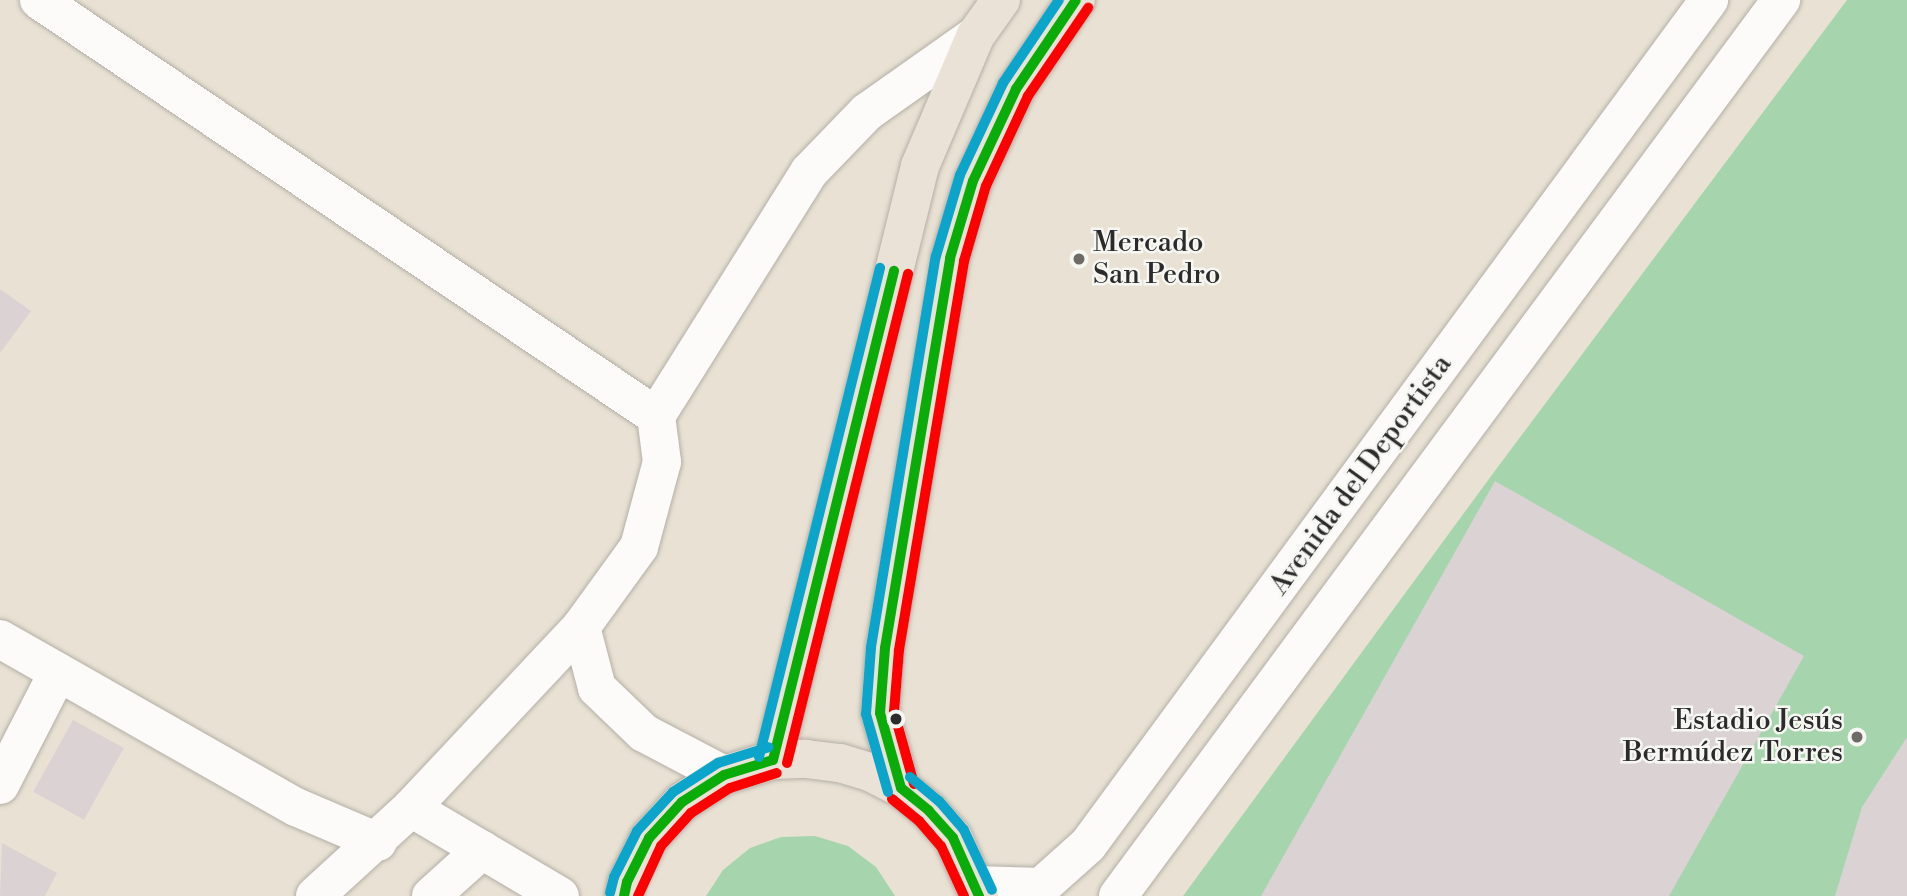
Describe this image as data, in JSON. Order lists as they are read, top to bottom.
{
  "streets": {
    "street": ["Avenida del Deportista"]
  },
  "places": ["Mercado San Pedro", "Estadio Jesús Bermúdez Torres"]
}
